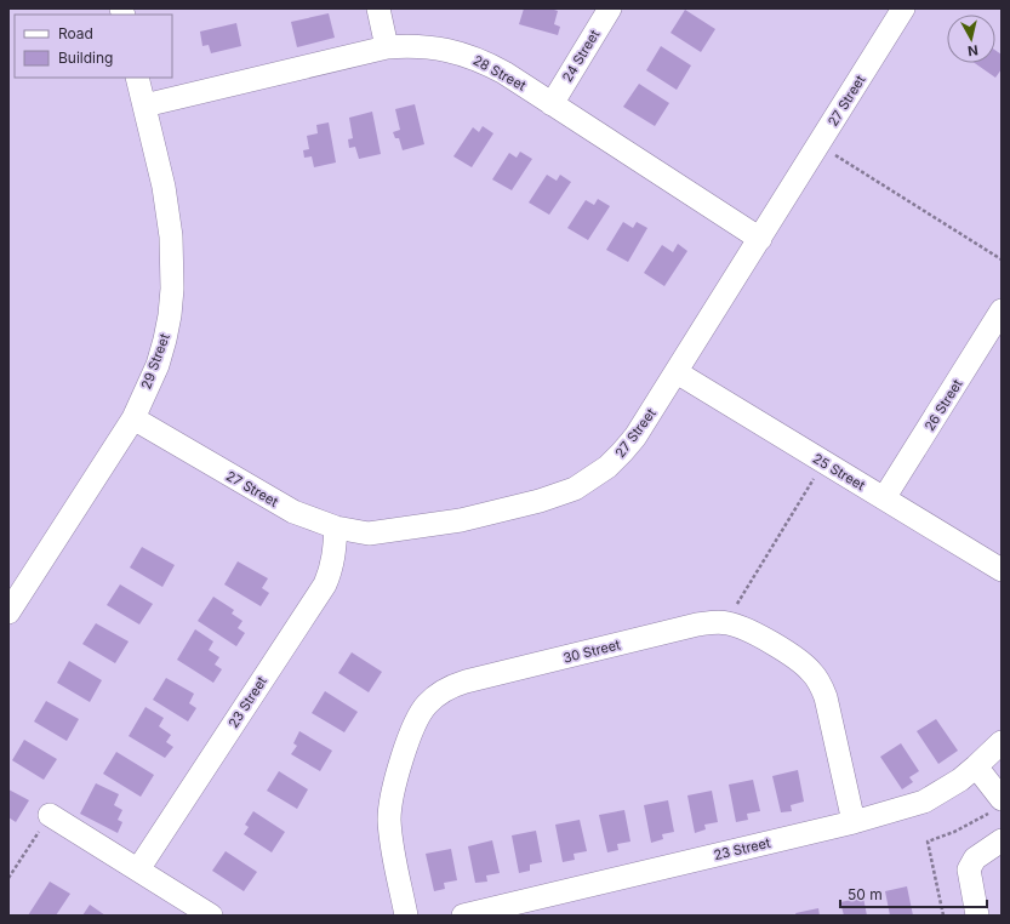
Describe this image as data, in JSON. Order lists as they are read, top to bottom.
{
  "streets": {
    "street": [
      "24 Street",
      "28 Street",
      "27 Street",
      "29 Street",
      "26 Street",
      "25 Street",
      "30 Street",
      "23 Street"
    ]
  },
  "crossings": [
    ["24 Street", "28 Street"],
    ["28 Street", "27 Street"],
    ["28 Street", "29 Street"],
    ["27 Street", "29 Street"],
    ["27 Street", "25 Street"],
    ["27 Street", "23 Street"],
    ["26 Street", "25 Street"],
    ["30 Street", "23 Street"]
  ],
  "legend": ["Road", "Building"],
  "scale_bar": "50 m",
  "north": "bottom"
}
